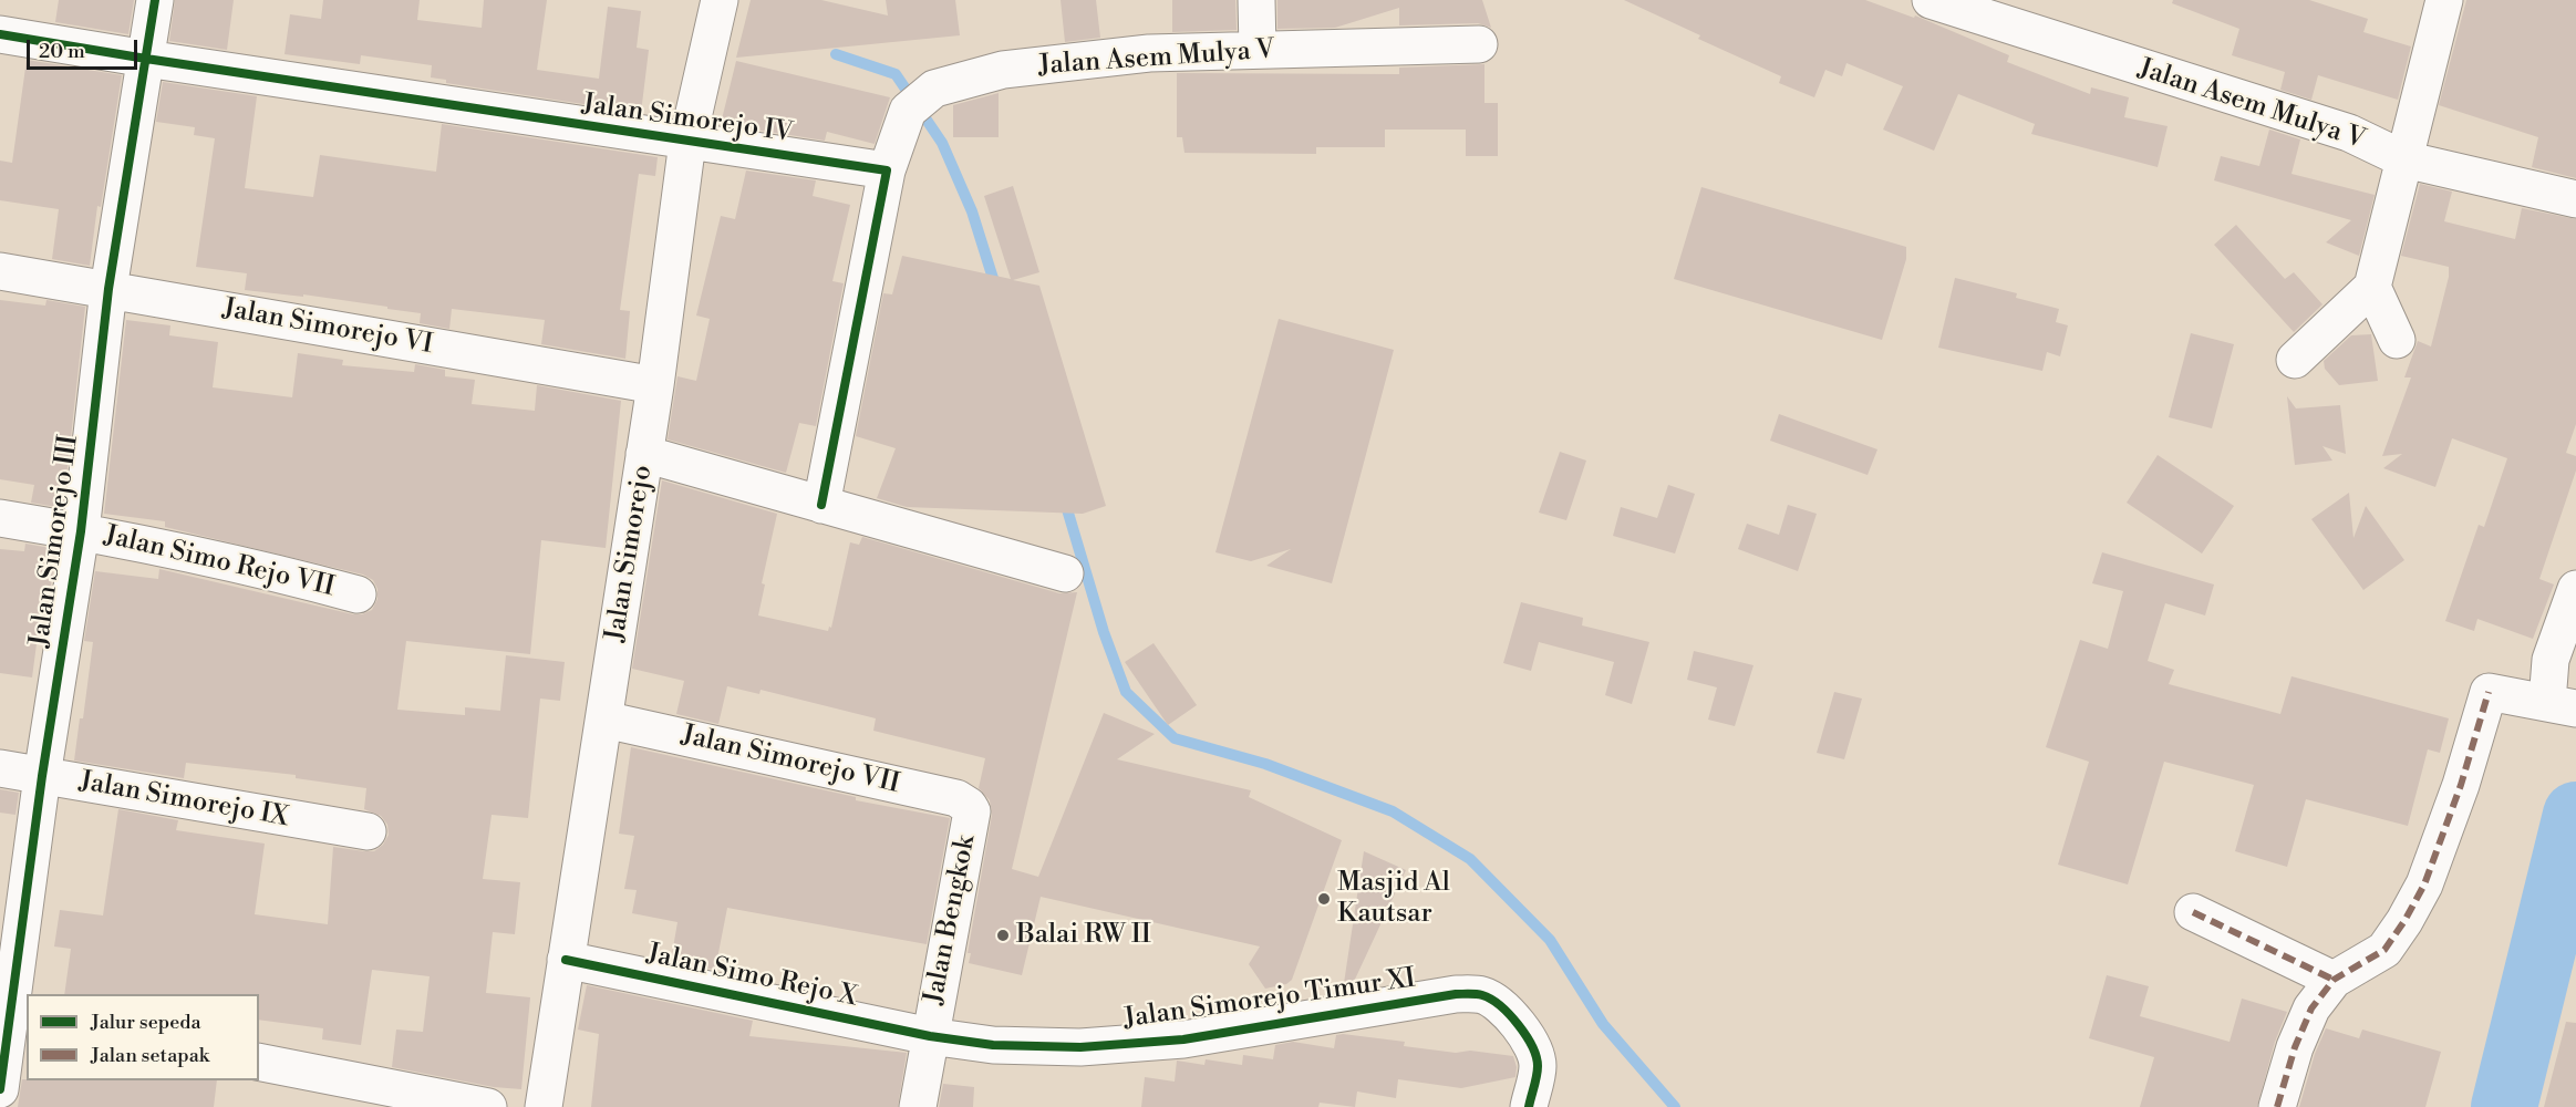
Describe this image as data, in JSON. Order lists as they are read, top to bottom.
{
  "streets": {
    "street": [
      "Jalan Asem Mulya V",
      "Jalan Simorejo IV",
      "Jalan Simorejo VI",
      "Jalan Simorejo III",
      "Jalan Simorejo",
      "Jalan Simo Rejo VII",
      "Jalan Simorejo VII",
      "Jalan Simorejo IX",
      "Jalan Bengkok",
      "Jalan Simo Rejo X",
      "Jalan Simorejo Timur XI"
    ]
  },
  "crossings": [
    ["Jalan Asem Mulya V", "Jalan Simorejo IV"],
    ["Jalan Simorejo IV", "Jalan Simorejo III"],
    ["Jalan Simorejo IV", "Jalan Simorejo"],
    ["Jalan Simorejo VI", "Jalan Simorejo III"],
    ["Jalan Simorejo VI", "Jalan Simorejo"],
    ["Jalan Simorejo III", "Jalan Simo Rejo VII"],
    ["Jalan Simorejo III", "Jalan Simorejo IX"],
    ["Jalan Simorejo", "Jalan Simorejo VII"],
    ["Jalan Simorejo", "Jalan Simo Rejo X"],
    ["Jalan Simorejo VII", "Jalan Bengkok"],
    ["Jalan Bengkok", "Jalan Simo Rejo X"],
    ["Jalan Bengkok", "Jalan Simorejo Timur XI"],
    ["Jalan Simo Rejo X", "Jalan Simorejo Timur XI"]
  ],
  "places": ["Masjid Al Kautsar", "Balai RW II"],
  "legend": ["Jalur sepeda", "Jalan setapak"],
  "scale_bar": "20 m"
}
